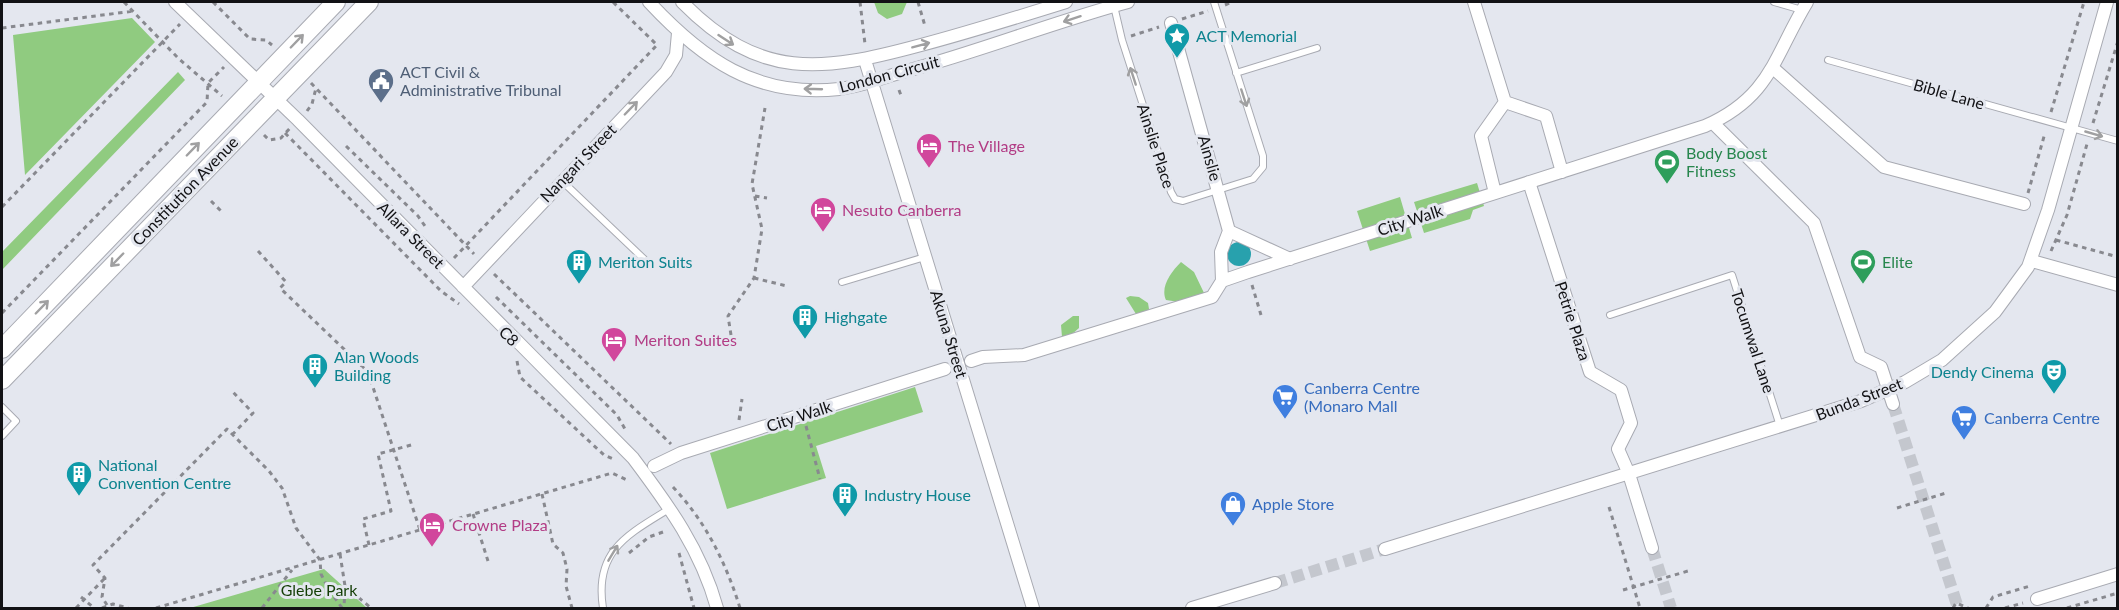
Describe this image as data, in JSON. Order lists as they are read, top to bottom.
{
  "streets": {
    "street": [
      "London Circuit",
      "Ainslie",
      "Nangari Street",
      "Constitution Avenue",
      "City Walk",
      "Allara Street",
      "Petrie Plaza",
      "Akuna Street",
      "Bunda Street"
    ],
    "lane": ["Bible Lane", "Ainslie Place", "Tocumwal Lane"],
    "path": ["C8"]
  },
  "crossings": [
    ["London Circuit", "Ainslie Place"],
    ["London Circuit", "Nangari Street"],
    ["London Circuit", "Akuna Street"],
    ["Bible Lane", "Bunda Street"],
    ["Ainslie Place", "Ainslie"],
    ["Nangari Street", "Allara Street"],
    ["Constitution Avenue", "Allara Street"],
    ["City Walk", "Allara Street"],
    ["City Walk", "Petrie Plaza"],
    ["Petrie Plaza", "Bunda Street"],
    ["Tocumwal Lane", "Bunda Street"]
  ],
  "one_way": ["Nangari Street"],
  "parks": ["Glebe Park"],
  "places": {
    "place": ["ACT Memorial"],
    "public building": ["ACT Civil & Administrative Tribunal"],
    "hotel": [
      "The Village",
      "Nesuto Canberra",
      "Meriton Suites",
      "Crowne Plaza"
    ],
    "sports": ["Body Boost Fitness", "Elite"],
    "building": [
      "Meriton Suits",
      "Highgate",
      "Alan Woods Building",
      "National Convention Centre",
      "Industry House"
    ],
    "theatre": ["Dendy Cinema"],
    "supermarket": ["Canberra Centre (Monaro Mall", "Canberra Centre"],
    "shop": ["Apple Store"]
  }
}
